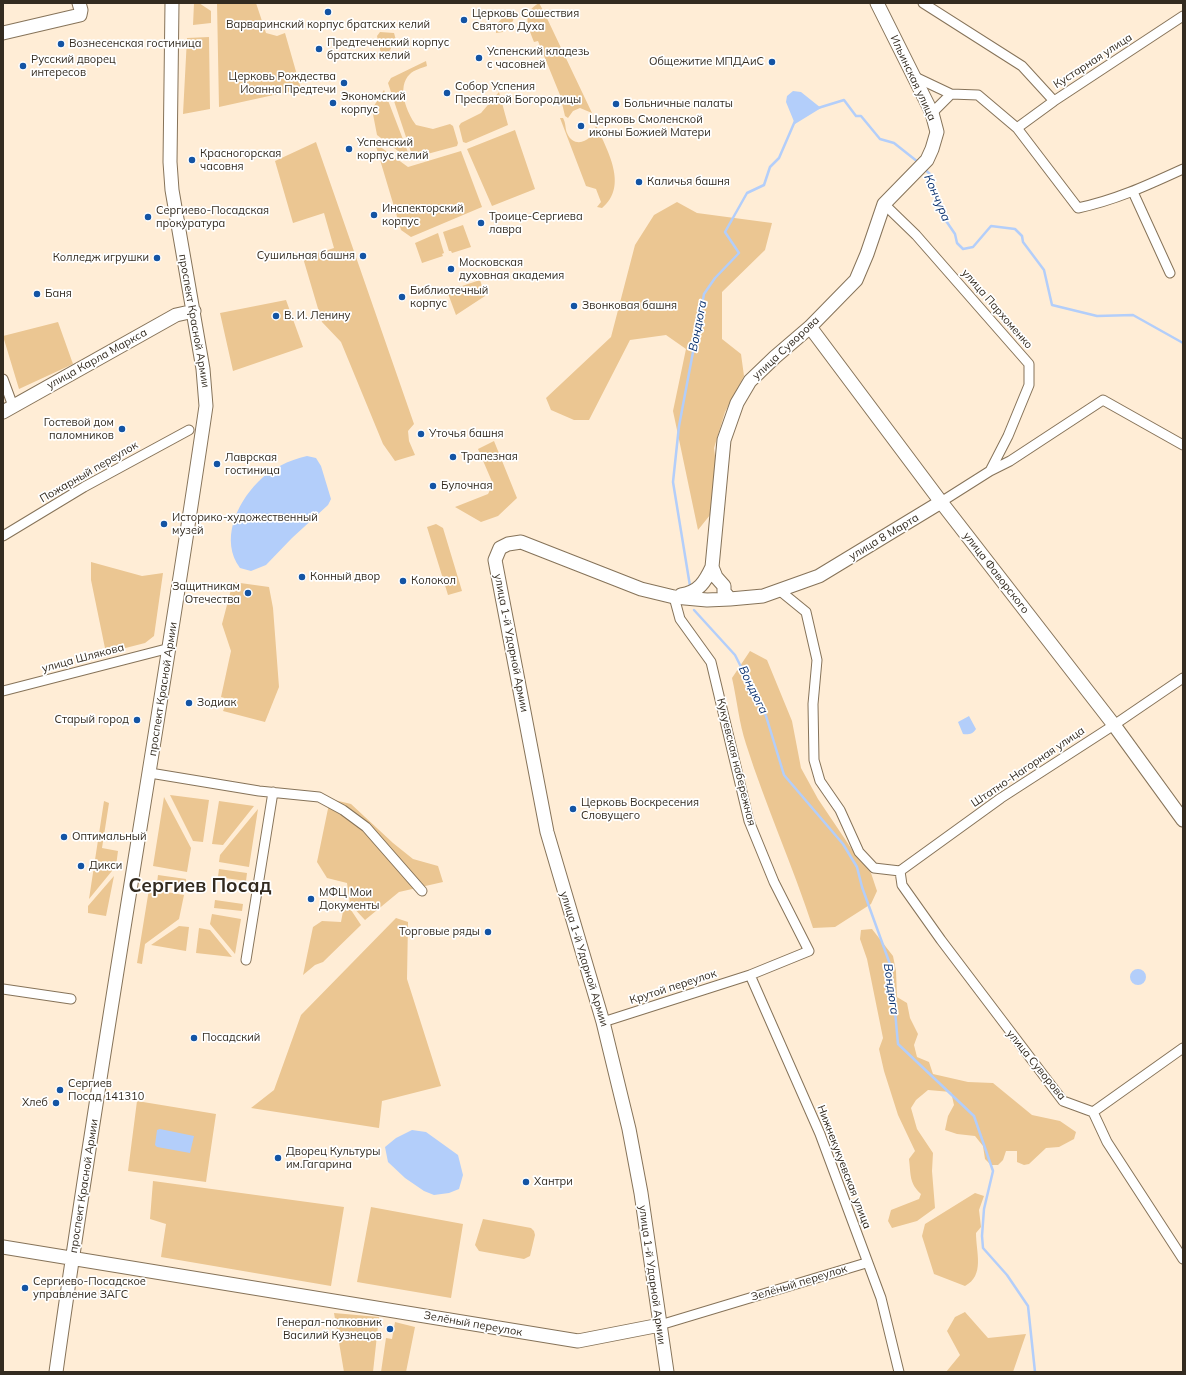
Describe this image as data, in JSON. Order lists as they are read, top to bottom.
{
  "streets": {
    "main road": [
      "Ильинская улица",
      "проспект Красной Армии",
      "улица Суворова",
      "улица Карла Маркса",
      "улица 8 Марта",
      "улица Фаворского",
      "улица 1-й Ударной Армии",
      "Зелёный переулок"
    ],
    "street": [
      "Кустарная улица",
      "улица Пархоменко",
      "Пожарный переулок",
      "улица Шлякова",
      "Кукуевская набережная",
      "Штатно-Нагорная улица",
      "Крутой переулок",
      "Нижнекукуевская улица"
    ]
  },
  "crossings": [
    ["Ильинская улица", "улица Суворова"],
    ["улица Пархоменко", "улица Суворова"],
    ["улица Пархоменко", "улица 8 Марта"],
    ["проспект Красной Армии", "улица Карла Маркса"],
    ["проспект Красной Армии", "улица Шлякова"],
    ["проспект Красной Армии", "Зелёный переулок"],
    ["улица Суворова", "улица 8 Марта"],
    ["улица Суворова", "улица Фаворского"],
    ["улица Суворова", "Кукуевская набережная"],
    ["улица Суворова", "Штатно-Нагорная улица"],
    ["улица 8 Марта", "улица Фаворского"],
    ["улица 8 Марта", "улица 1-й Ударной Армии"],
    ["улица 8 Марта", "Кукуевская набережная"],
    ["улица Фаворского", "Штатно-Нагорная улица"],
    ["улица 1-й Ударной Армии", "Крутой переулок"],
    ["улица 1-й Ударной Армии", "Зелёный переулок"],
    ["Кукуевская набережная", "Крутой переулок"],
    ["Крутой переулок", "Нижнекукуевская улица"],
    ["Нижнекукуевская улица", "Зелёный переулок"]
  ],
  "districts": ["Сергиев Посад"],
  "water": ["Кончура", "Вондюга"],
  "places": [
    "Варваринский корпус братских келий",
    "Церковь Сошествия Святого Духа",
    "Вознесенская гостиница",
    "Предтеченский корпус братских келий",
    "Успенский кладезь с часовней",
    "Общежитие МПДАиС",
    "Русский дворец интересов",
    "Церковь Рождества Иоанна Предтечи",
    "Собор Успения Пресвятой Богородицы",
    "Экономский корпус",
    "Больничные палаты",
    "Церковь Смоленской иконы Божией Матери",
    "Успенский корпус келий",
    "Красногорская часовня",
    "Каличья башня",
    "Инспекторский корпус",
    "Сергиево-Посадская прокуратура",
    "Троице-Сергиева лавра",
    "Сушильная башня",
    "Колледж игрушки",
    "Московская духовная академия",
    "Баня",
    "Библиотечный корпус",
    "Звонковая башня",
    "В. И. Ленину",
    "Гостевой дом паломников",
    "Уточья башня",
    "Трапезная",
    "Лаврская гостиница",
    "Булочная",
    "Историко-художественный музей",
    "Конный двор",
    "Колокол",
    "Защитникам Отечества",
    "Зодиак",
    "Старый город",
    "Церковь Воскресения Словущего",
    "Оптимальный",
    "Дикси",
    "МФЦ Мои Документы",
    "Торговые ряды",
    "Посадский",
    "Сергиев Посад 141310",
    "Хлеб",
    "Дворец Культуры им.Гагарина",
    "Хантри",
    "Сергиево-Посадское управление ЗАГС",
    "Генерал-полковник Василий Кузнецов"
  ]
}
